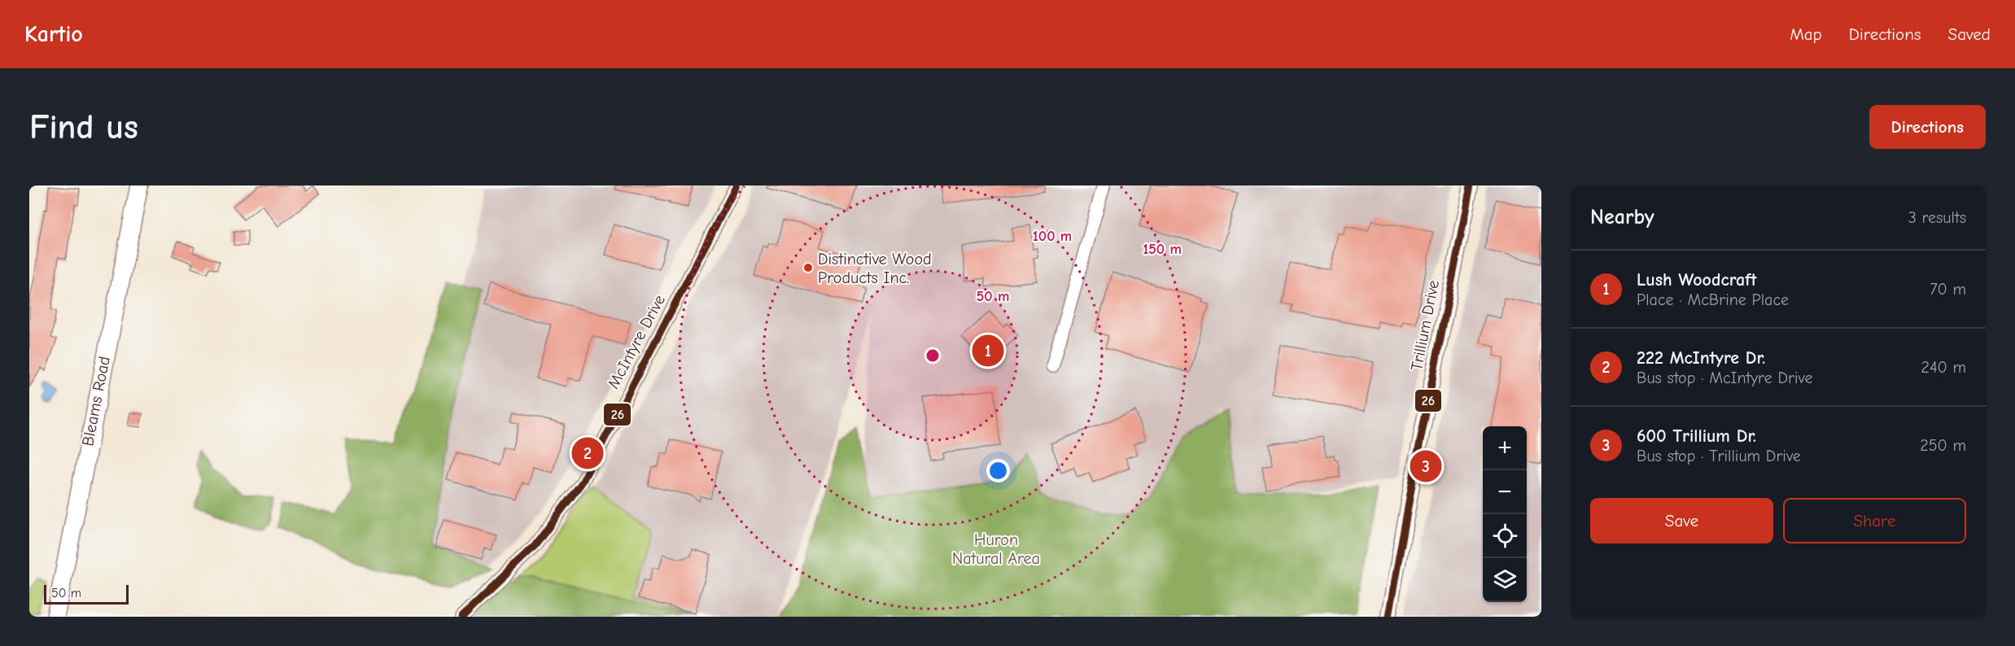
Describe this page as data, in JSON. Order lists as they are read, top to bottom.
{
  "streets": {
    "main road": ["Bleams Road"],
    "street": ["Trillium Drive", "McIntyre Drive"]
  },
  "parks": ["Huron Natural Area"],
  "places": ["Distinctive Wood Products Inc."],
  "lines": ["transit line 26"],
  "scale_bar": "50 m",
  "page": {
    "header": "Kartio",
    "nav": ["Map", "Directions", "Saved"],
    "buttons": [
      "Directions",
      ["Save", "Share"]
    ],
    "title": "Find us",
    "heading": ["Nearby", "3 results"],
    "list": [
      {
        "mark": "1",
        "name": "Lush Woodcraft",
        "note": "Place · McBrine Place",
        "value": "70 m"
      },
      {
        "mark": "2",
        "name": "222 McIntyre Dr.",
        "note": "Bus stop · McIntyre Drive",
        "value": "240 m"
      },
      {
        "mark": "3",
        "name": "600 Trillium Dr.",
        "note": "Bus stop · Trillium Drive",
        "value": "250 m"
      }
    ],
    "pins": ["1", "2", "3"],
    "map_buttons": ["+", "−"],
    "scale": "50 m"
  },
  "rings": ["100 m", "150 m", "50 m"]
}
